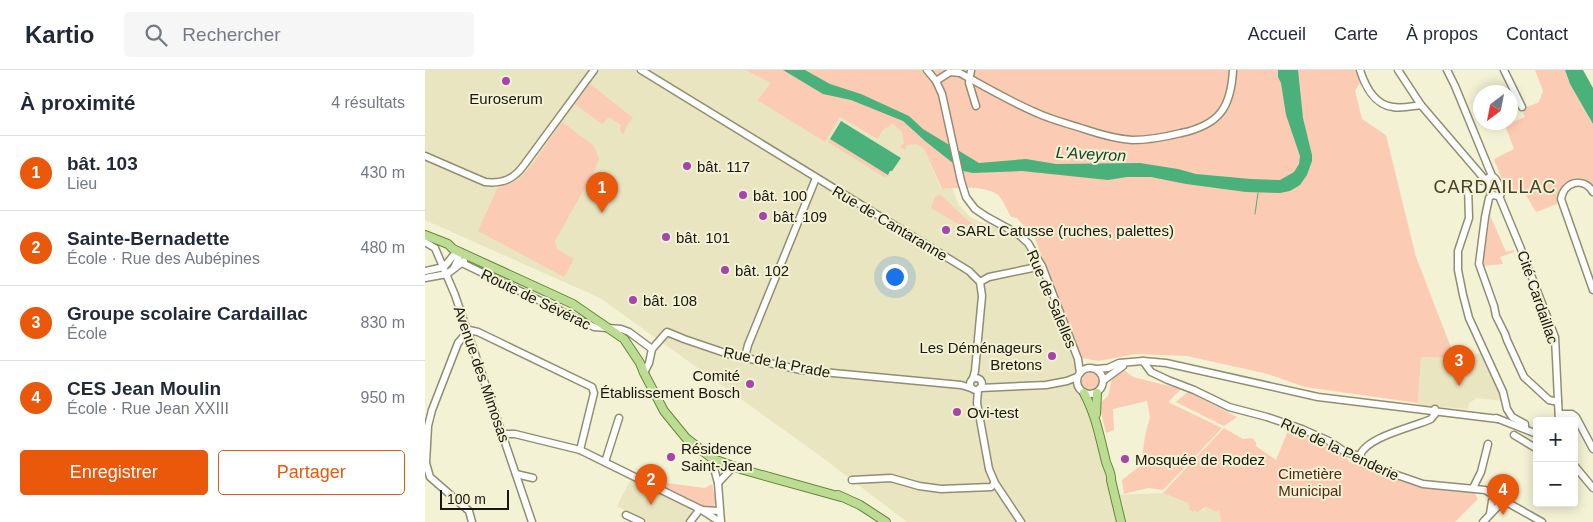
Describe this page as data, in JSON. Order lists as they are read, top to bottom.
{
  "streets": {
    "main road": ["Route de Sévérac"],
    "street": [
      "Rue de Cantaranne",
      "Cité Cardaillac",
      "Rue de Salelles",
      "Rue de la Prade",
      "Avenue des Mimosas",
      "Rue de la Penderie"
    ]
  },
  "crossings": [
    ["Route de Sévérac", "Avenue des Mimosas"]
  ],
  "districts": ["CARDAILLAC"],
  "water": ["L'Aveyron"],
  "parks": ["Cimetière Municipal"],
  "places": [
    "Euroserum",
    "bât. 117",
    "bât. 100",
    "bât. 109",
    "SARL Catusse (ruches, palettes)",
    "bât. 101",
    "bât. 102",
    "bât. 108",
    "Les Déménageurs Bretons",
    "Comité Établissement Bosch",
    "Ovi-test",
    "Résidence Saint-Jean",
    "Mosquée de Rodez"
  ],
  "scale_bar": "100 m",
  "north": "bottom left",
  "page": {
    "header": "Kartio",
    "search": "Rechercher",
    "nav": [
      "Accueil",
      "Carte",
      "À propos",
      "Contact"
    ],
    "heading": ["À proximité", "4 résultats"],
    "list": [
      {
        "mark": "1",
        "name": "bât. 103",
        "note": "Lieu",
        "value": "430 m"
      },
      {
        "mark": "2",
        "name": "Sainte-Bernadette",
        "note": "École · Rue des Aubépines",
        "value": "480 m"
      },
      {
        "mark": "3",
        "name": "Groupe scolaire Cardaillac",
        "note": "École",
        "value": "830 m"
      },
      {
        "mark": "4",
        "name": "CES Jean Moulin",
        "note": "École · Rue Jean XXIII",
        "value": "950 m"
      }
    ],
    "pins": [
      "1",
      "3",
      "2",
      "4"
    ],
    "map_buttons": ["+", "−"],
    "buttons": ["Enregistrer", "Partager"],
    "scale": "100 m"
  }
}
